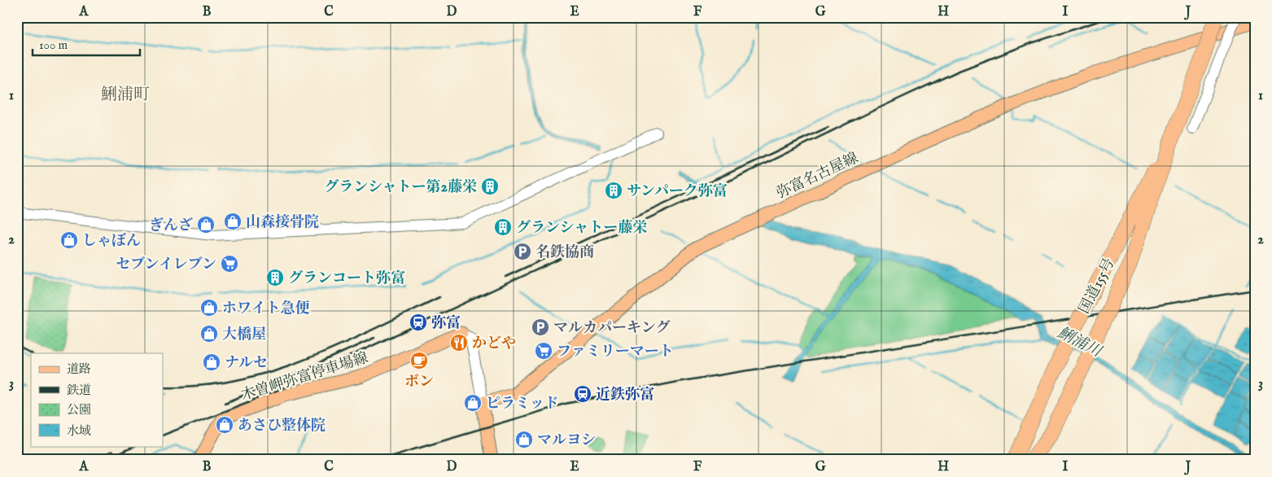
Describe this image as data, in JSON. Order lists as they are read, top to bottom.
{
  "streets": {
    "highway": ["国道155号"],
    "main road": ["弥富名古屋線", "木曽岬弥富停車場線"]
  },
  "districts": ["鯏浦町"],
  "water": ["鯏浦川"],
  "places": {
    "building": [
      "グランシャトー第2藤栄",
      "サンパーク弥富",
      "グランシャトー藤栄",
      "グランコート弥富"
    ],
    "shop": [
      "山森接骨院",
      "ぎんざ",
      "しゃぼん",
      "ホワイト急便",
      "大橋屋",
      "ナルセ",
      "ピラミッド",
      "あさひ整体院",
      "マルヨシ"
    ],
    "parking": ["名鉄協商", "マルカパーキング"],
    "supermarket": ["セブンイレブン", "ファミリーマート"],
    "station": ["弥富", "近鉄弥富"],
    "restaurant": ["かどや"],
    "cafe": ["ボン"]
  },
  "legend": [
    "道路",
    "鉄道",
    "公園",
    "水域"
  ],
  "scale_bar": "100 m",
  "grid": {
    "columns": [
      "A",
      "B",
      "C",
      "D",
      "E",
      "F",
      "G",
      "H",
      "I",
      "J"
    ],
    "rows": ["1", "2", "3"]
  }
}
